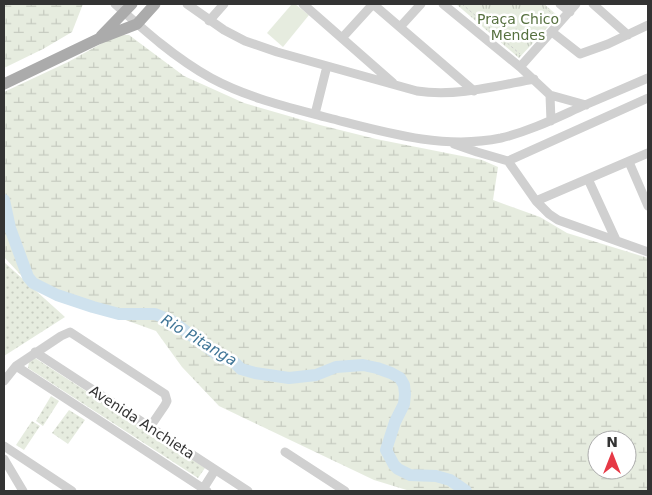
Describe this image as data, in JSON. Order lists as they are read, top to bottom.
{
  "streets": {
    "street": ["Avenida Anchieta"]
  },
  "water": ["Rio Pitanga"],
  "parks": ["Praça Chico Mendes"],
  "north": "top"
}
